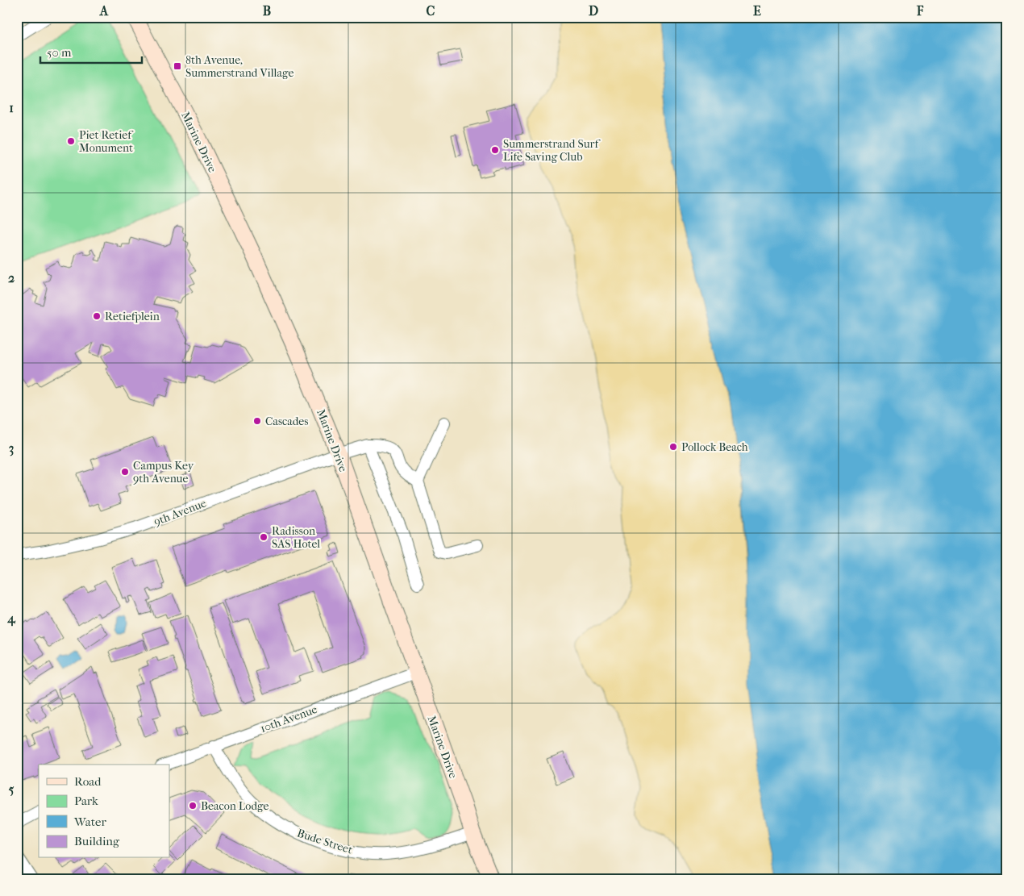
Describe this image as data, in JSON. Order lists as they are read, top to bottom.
{
  "streets": {
    "main road": ["Marine Drive"],
    "street": ["9th Avenue", "10th Avenue", "Bude Street"]
  },
  "crossings": [
    ["Marine Drive", "9th Avenue"],
    ["Marine Drive", "10th Avenue"],
    ["Marine Drive", "Bude Street"],
    ["10th Avenue", "Bude Street"]
  ],
  "places": {
    "transit": ["8th Avenue, Summerstrand Village"],
    "other": [
      "Piet Retief Monument",
      "Summerstrand Surf Life Saving Club",
      "Retiefplein",
      "Cascades",
      "Pollock Beach",
      "Campus Key 9th Avenue",
      "Radisson SAS Hotel",
      "Beacon Lodge"
    ]
  },
  "legend": [
    "Road",
    "Park",
    "Water",
    "Building"
  ],
  "scale_bar": "50 m",
  "grid": {
    "columns": [
      "A",
      "B",
      "C",
      "D",
      "E",
      "F"
    ],
    "rows": [
      "1",
      "2",
      "3",
      "4",
      "5"
    ]
  }
}
